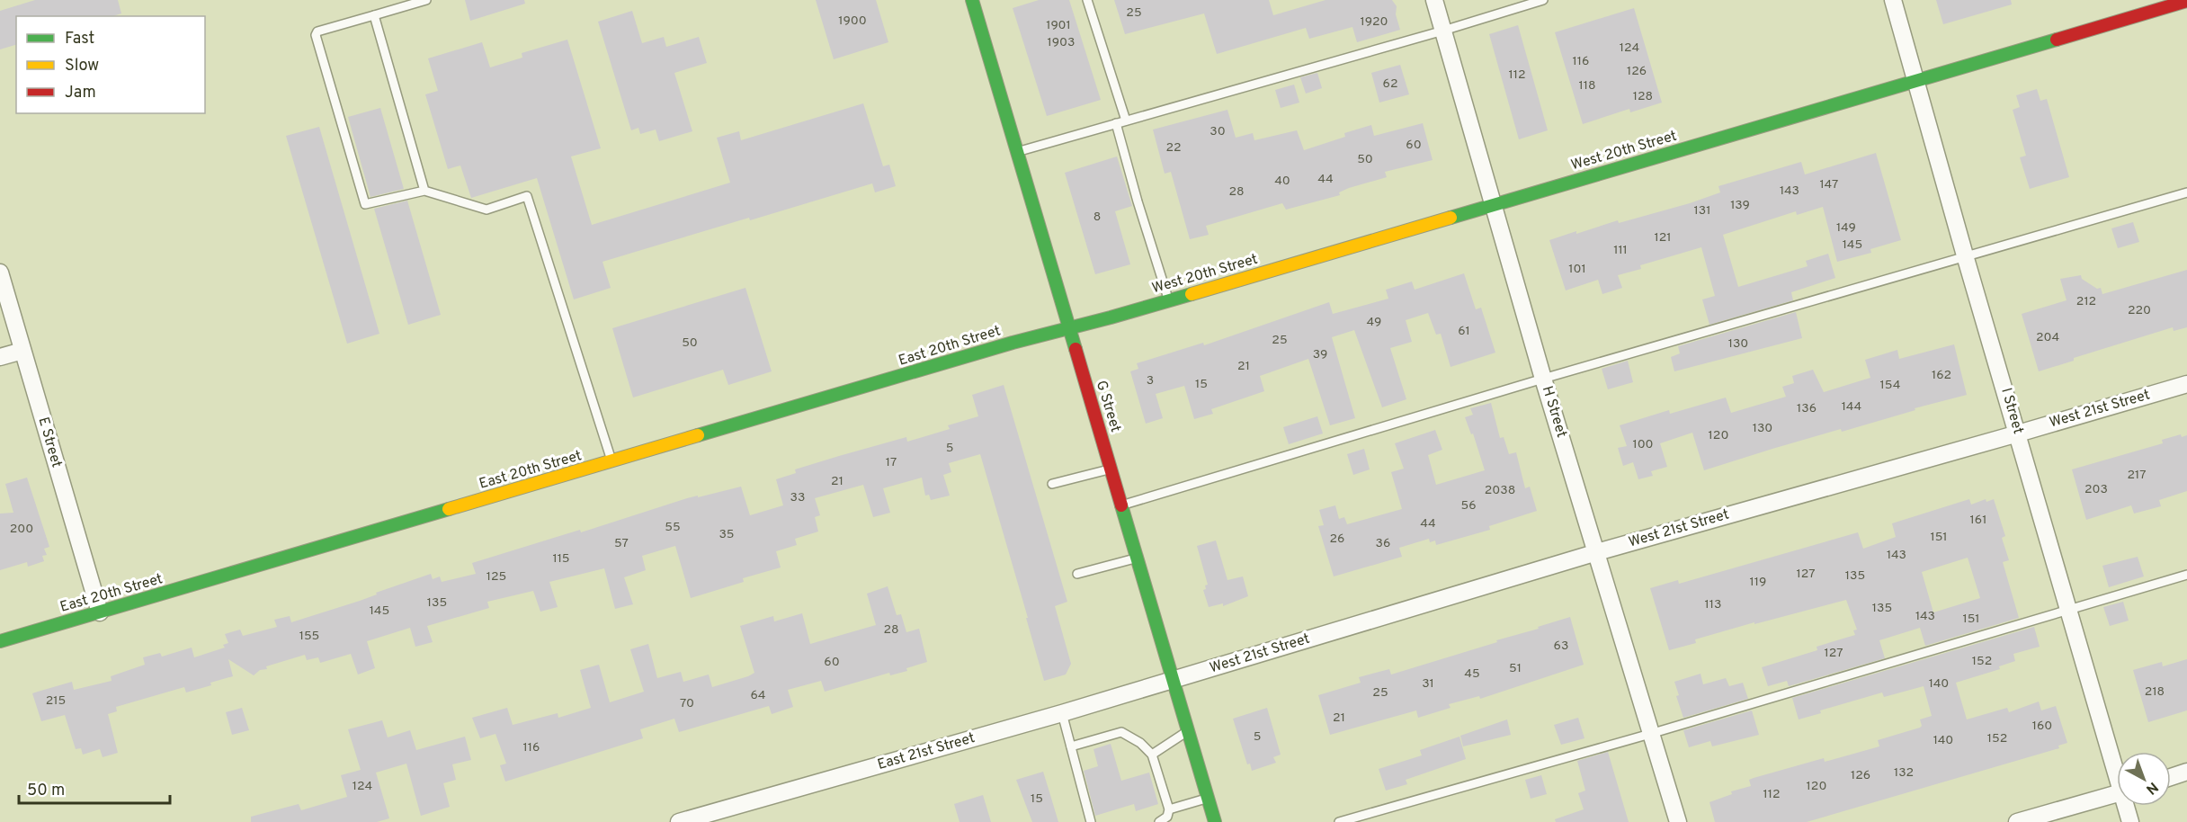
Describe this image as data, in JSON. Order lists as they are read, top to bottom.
{
  "streets": {
    "street": [
      "West 20th Street",
      "East 20th Street",
      "G Street",
      "West 21st Street",
      "I Street",
      "H Street",
      "E Street",
      "East 21st Street"
    ]
  },
  "crossings": [
    ["West 20th Street", "East 20th Street"],
    ["West 20th Street", "G Street"],
    ["West 20th Street", "I Street"],
    ["West 20th Street", "H Street"],
    ["East 20th Street", "G Street"],
    ["East 20th Street", "E Street"],
    ["G Street", "West 21st Street"],
    ["G Street", "East 21st Street"],
    ["West 21st Street", "I Street"],
    ["West 21st Street", "H Street"],
    ["West 21st Street", "East 21st Street"]
  ],
  "house_numbers": [
    "25",
    "1900",
    "1920",
    "1901",
    "1903",
    "124",
    "116",
    "126",
    "112",
    "62",
    "118",
    "128",
    "30",
    "60",
    "22",
    "50",
    "44",
    "40",
    "147",
    "143",
    "28",
    "139",
    "131",
    "8",
    "149",
    "121",
    "145",
    "111",
    "101",
    "212",
    "220",
    "49",
    "61",
    "204",
    "25",
    "50",
    "130",
    "39",
    "21",
    "162",
    "3",
    "15",
    "154",
    "144",
    "136",
    "130",
    "120",
    "100",
    "5",
    "17",
    "217",
    "21",
    "203",
    "2038",
    "33",
    "56",
    "161",
    "44",
    "55",
    "200",
    "35",
    "151",
    "26",
    "57",
    "36",
    "143",
    "115",
    "127",
    "135",
    "125",
    "119",
    "135",
    "113",
    "135",
    "145",
    "143",
    "151",
    "28",
    "155",
    "63",
    "127",
    "152",
    "60",
    "51",
    "45",
    "31",
    "140",
    "218",
    "25",
    "64",
    "215",
    "70",
    "21",
    "160",
    "5",
    "152",
    "140",
    "116",
    "132",
    "126",
    "124",
    "120",
    "112",
    "15"
  ],
  "legend": ["Fast", "Slow", "Jam"],
  "scale_bar": "50 m",
  "north": "bottom right"
}
